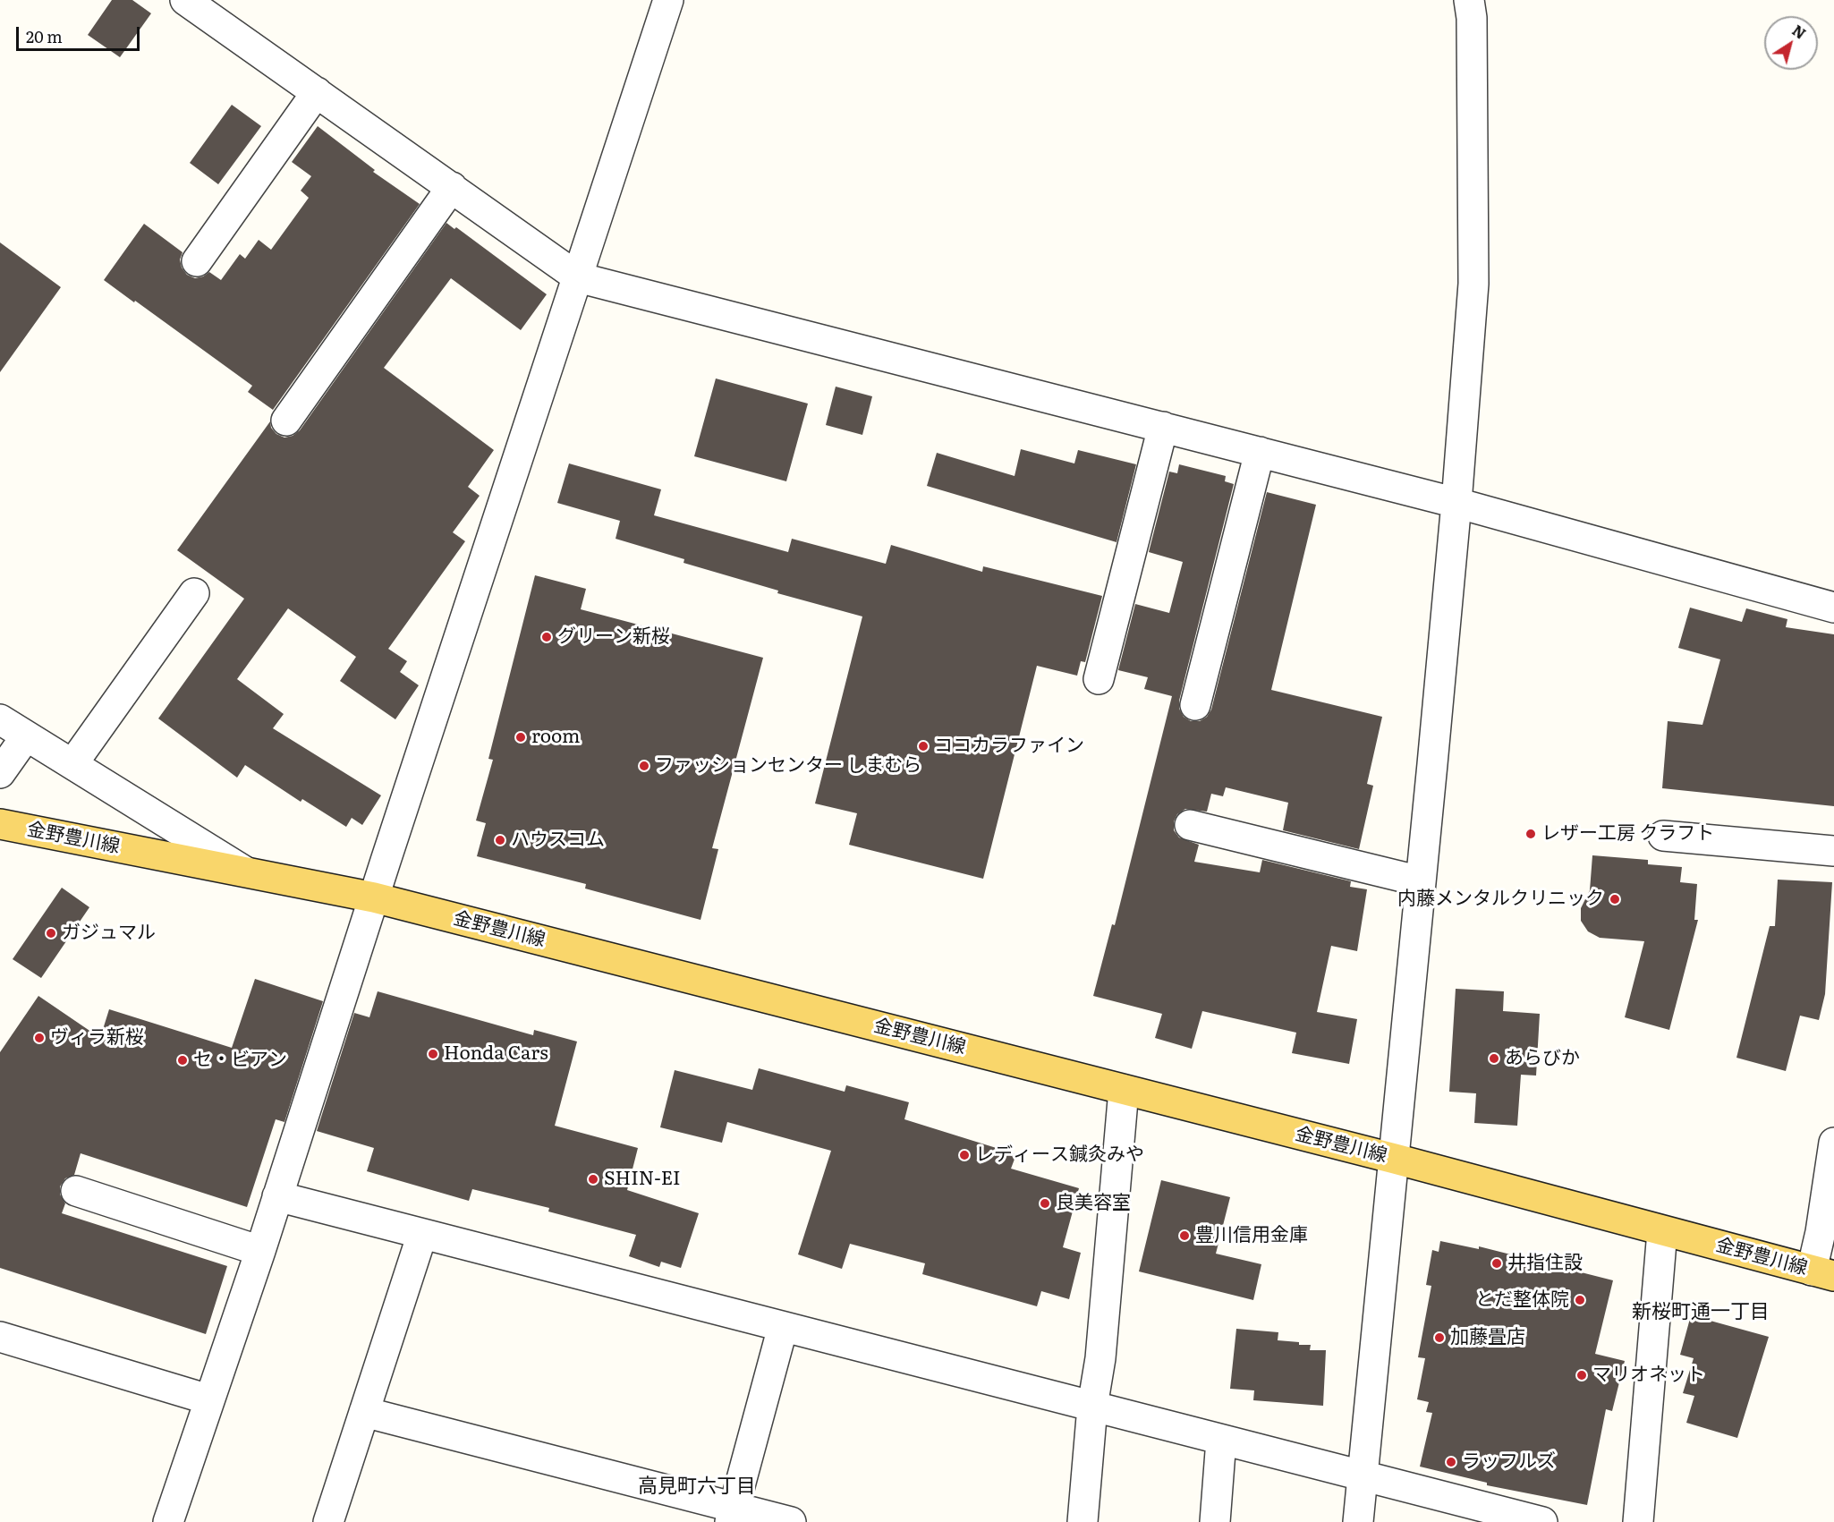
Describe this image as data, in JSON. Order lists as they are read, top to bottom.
{
  "streets": {
    "main road": ["金野豊川線"]
  },
  "districts": ["新桜町通一丁目", "高見町六丁目"],
  "places": [
    "グリーン新桜",
    "room",
    "ココカラファイン",
    "ファッションセンター しまむら",
    "レザー工房 クラフト",
    "ハウスコム",
    "内藤メンタルクリニック",
    "ガジュマル",
    "ヴィラ新桜",
    "Honda Cars",
    "あらびか",
    "セ・ビアン",
    "レディース鍼灸みや",
    "SHIN-EI",
    "良美容室",
    "豊川信用金庫",
    "井指住設",
    "とだ整体院",
    "加藤畳店",
    "マリオネット",
    "ラッフルズ"
  ],
  "scale_bar": "20 m",
  "north": "top right"
}
